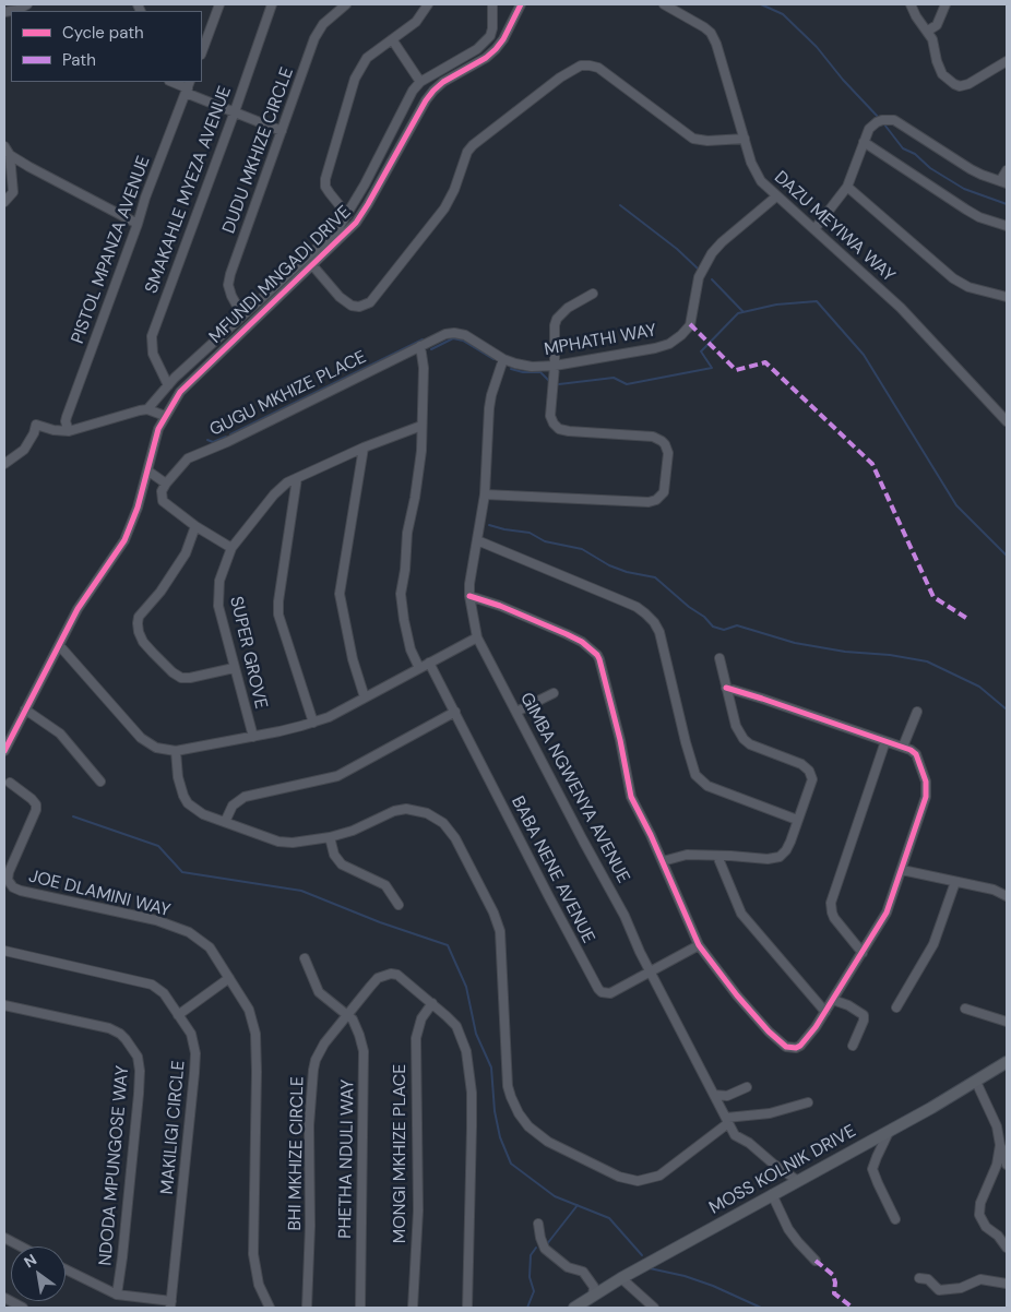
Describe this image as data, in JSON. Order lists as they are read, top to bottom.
{
  "streets": {
    "main road": ["MOSS KOLNIK DRIVE"],
    "street": [
      "DUDU MKHIZE CIRCLE",
      "SMAKAHLE MYEZA AVENUE",
      "DAZU MEYIWA WAY",
      "PISTOL MPANZA AVENUE",
      "MFUNDI MNGADI DRIVE",
      "MPHATHI WAY",
      "GUGU MKHIZE PLACE",
      "SUPER GROVE",
      "GIMBA NGWENYA AVENUE",
      "BABA NENE AVENUE",
      "JOE DLAMINI WAY",
      "MAKILIGI CIRCLE",
      "BHI MKHIZE CIRCLE",
      "MONGI MKHIZE PLACE",
      "PHETHA NDULI WAY",
      "NDODA MPUNGOSE WAY"
    ]
  },
  "crossings": [
    ["DAZU MEYIWA WAY", "MPHATHI WAY"],
    ["MPHATHI WAY", "GUGU MKHIZE PLACE"],
    ["MPHATHI WAY", "GIMBA NGWENYA AVENUE"],
    ["GIMBA NGWENYA AVENUE", "BABA NENE AVENUE"],
    ["GIMBA NGWENYA AVENUE", "MOSS KOLNIK DRIVE"],
    ["BHI MKHIZE CIRCLE", "MONGI MKHIZE PLACE"],
    ["BHI MKHIZE CIRCLE", "PHETHA NDULI WAY"]
  ],
  "legend": ["Cycle path", "Path"],
  "north": "top left"
}
